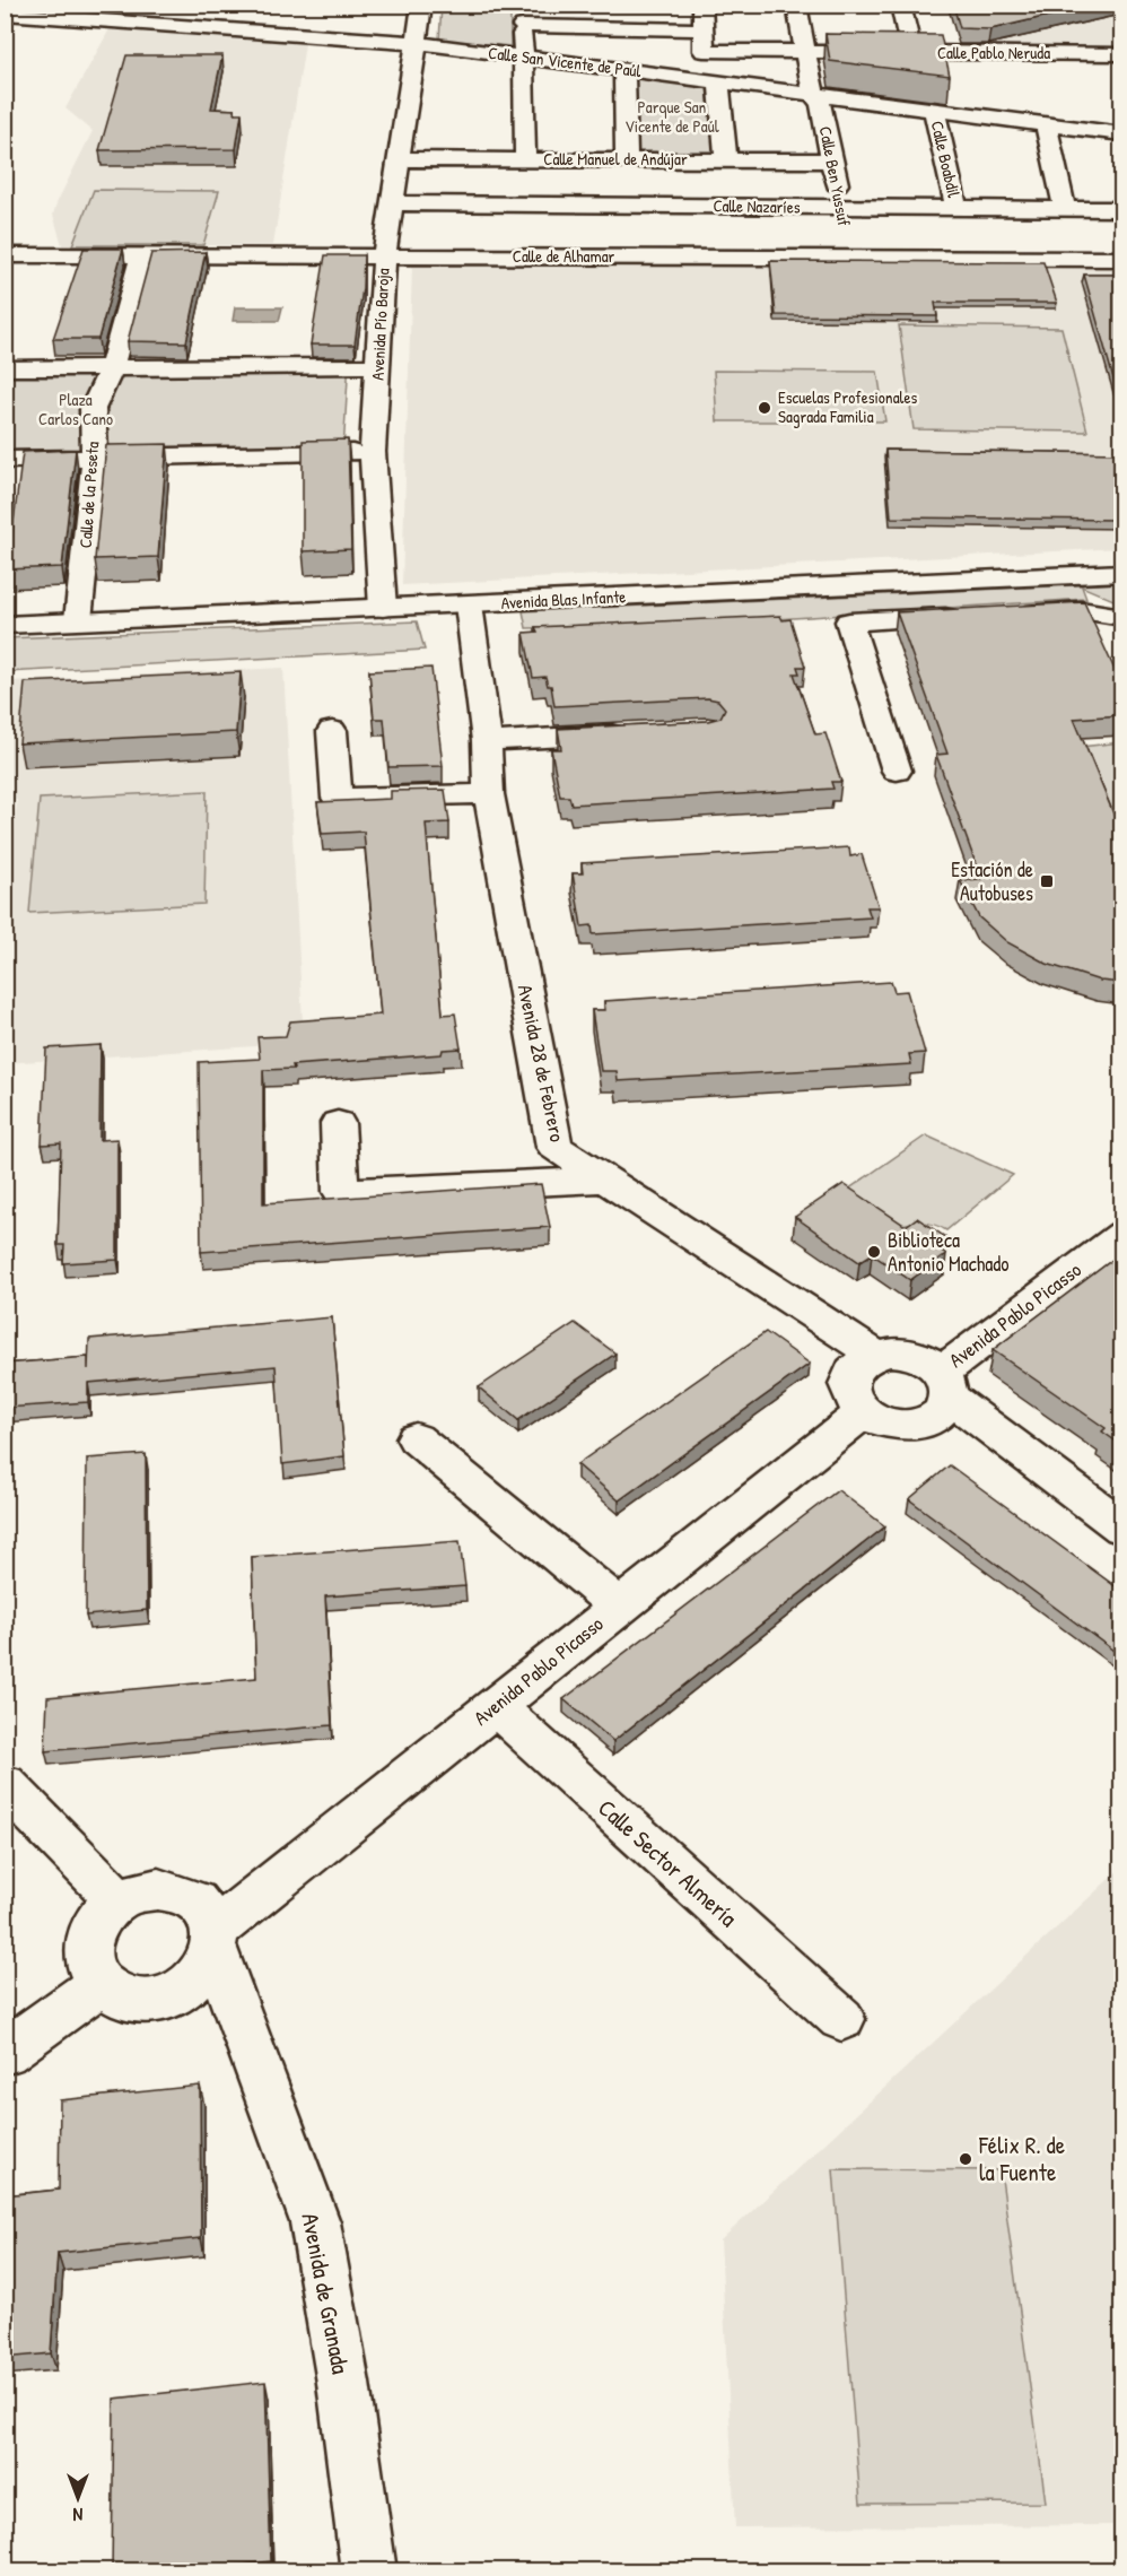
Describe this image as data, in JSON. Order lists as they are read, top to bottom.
{
  "streets": {
    "street": [
      "Calle Pablo Neruda",
      "Calle San Vicente de Paúl",
      "Calle Manuel de Andújar",
      "Calle Boabdil",
      "Calle Ben Yussuf",
      "Calle Nazaríes",
      "Calle de Alhamar",
      "Avenida Pío Baroja",
      "Calle de la Peseta",
      "Avenida Blas Infante",
      "Avenida 28 de Febrero",
      "Avenida Pablo Picasso",
      "Calle Sector Almería",
      "Avenida de Granada"
    ]
  },
  "crossings": [
    ["Calle Pablo Neruda", "Calle Ben Yussuf"],
    ["Calle San Vicente de Paúl", "Calle Boabdil"],
    ["Calle San Vicente de Paúl", "Calle Ben Yussuf"],
    ["Calle San Vicente de Paúl", "Avenida Pío Baroja"],
    ["Calle Manuel de Andújar", "Calle Ben Yussuf"],
    ["Calle Manuel de Andújar", "Avenida Pío Baroja"],
    ["Calle Boabdil", "Calle Nazaríes"],
    ["Calle Ben Yussuf", "Calle Nazaríes"],
    ["Calle Ben Yussuf", "Calle de Alhamar"],
    ["Calle Nazaríes", "Avenida Pío Baroja"],
    ["Calle de Alhamar", "Avenida Pío Baroja"],
    ["Calle de Alhamar", "Calle de la Peseta"],
    ["Avenida Pío Baroja", "Avenida Blas Infante"],
    ["Calle de la Peseta", "Avenida Blas Infante"],
    ["Avenida Blas Infante", "Avenida 28 de Febrero"],
    ["Avenida 28 de Febrero", "Avenida Pablo Picasso"],
    ["Avenida Pablo Picasso", "Calle Sector Almería"],
    ["Avenida Pablo Picasso", "Avenida de Granada"]
  ],
  "parks": ["Parque San Vicente de Paúl", "Plaza Carlos Cano"],
  "places": {
    "other": ["Escuelas Profesionales Sagrada Familia", "Biblioteca Antonio Machado", "Félix R. de la Fuente"],
    "transit": ["Estación de Autobuses"]
  },
  "north": "bottom"
}
